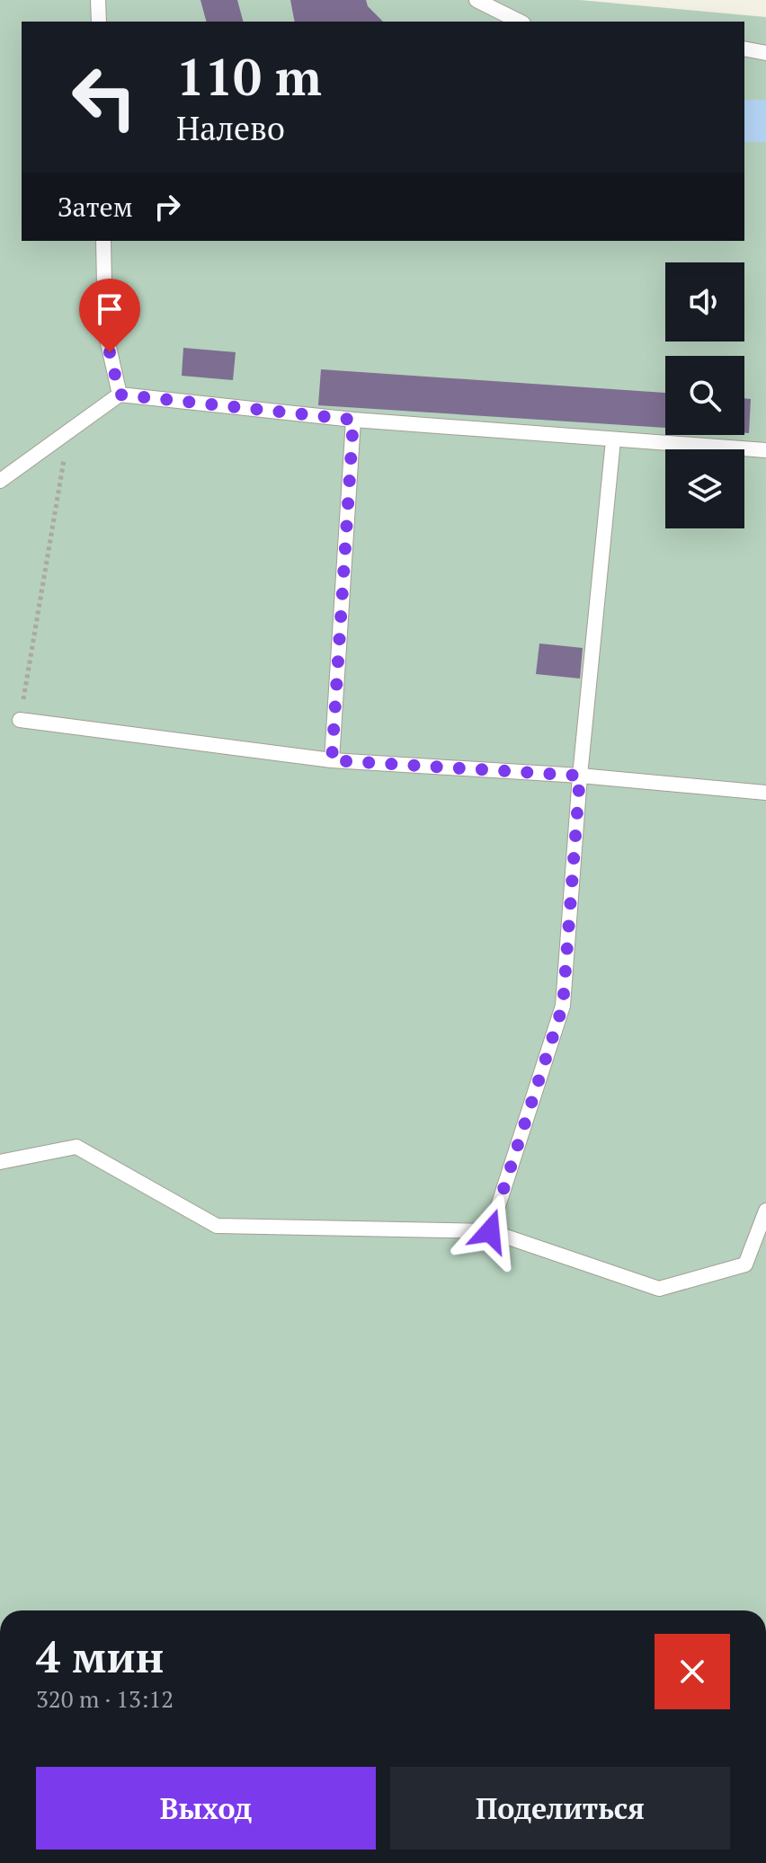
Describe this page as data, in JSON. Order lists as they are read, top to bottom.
{
  "page": {
    "turn": ["110 m", "Налево"],
    "then": "Затем",
    "heading": ["4 мин", "320 m · 13:12"],
    "buttons": ["Выход", "Поделиться"]
  }
}
